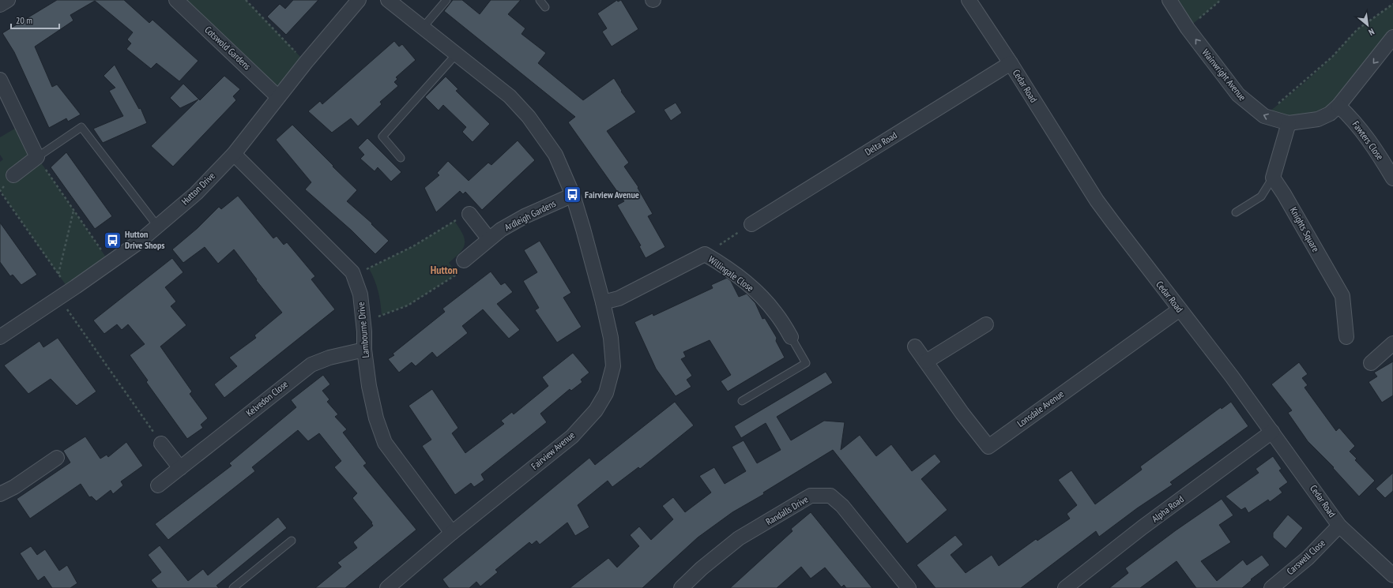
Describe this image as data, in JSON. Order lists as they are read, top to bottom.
{
  "streets": {
    "street": [
      "Cotswold Gardens",
      "Wainwright Avenue",
      "Cedar Road",
      "Fawters Close",
      "Delta Road",
      "Hutton Drive",
      "Ardleigh Gardens",
      "Knights Square",
      "Willingale Close",
      "Lambourne Drive",
      "Kelvedon Close",
      "Lonsdale Avenue",
      "Fairview Avenue",
      "Alpha Road",
      "Randalls Drive",
      "Carswell Close"
    ]
  },
  "crossings": [
    ["Cotswold Gardens", "Hutton Drive"],
    ["Wainwright Avenue", "Fawters Close"],
    ["Cedar Road", "Delta Road"],
    ["Cedar Road", "Lonsdale Avenue"],
    ["Cedar Road", "Alpha Road"],
    ["Cedar Road", "Carswell Close"],
    ["Hutton Drive", "Lambourne Drive"],
    ["Ardleigh Gardens", "Fairview Avenue"],
    ["Willingale Close", "Fairview Avenue"],
    ["Lambourne Drive", "Kelvedon Close"],
    ["Lambourne Drive", "Fairview Avenue"]
  ],
  "districts": ["Hutton"],
  "places": {
    "bus stop": ["Fairview Avenue", "Hutton Drive Shops"]
  },
  "scale_bar": "20 m",
  "north": "bottom right"
}
